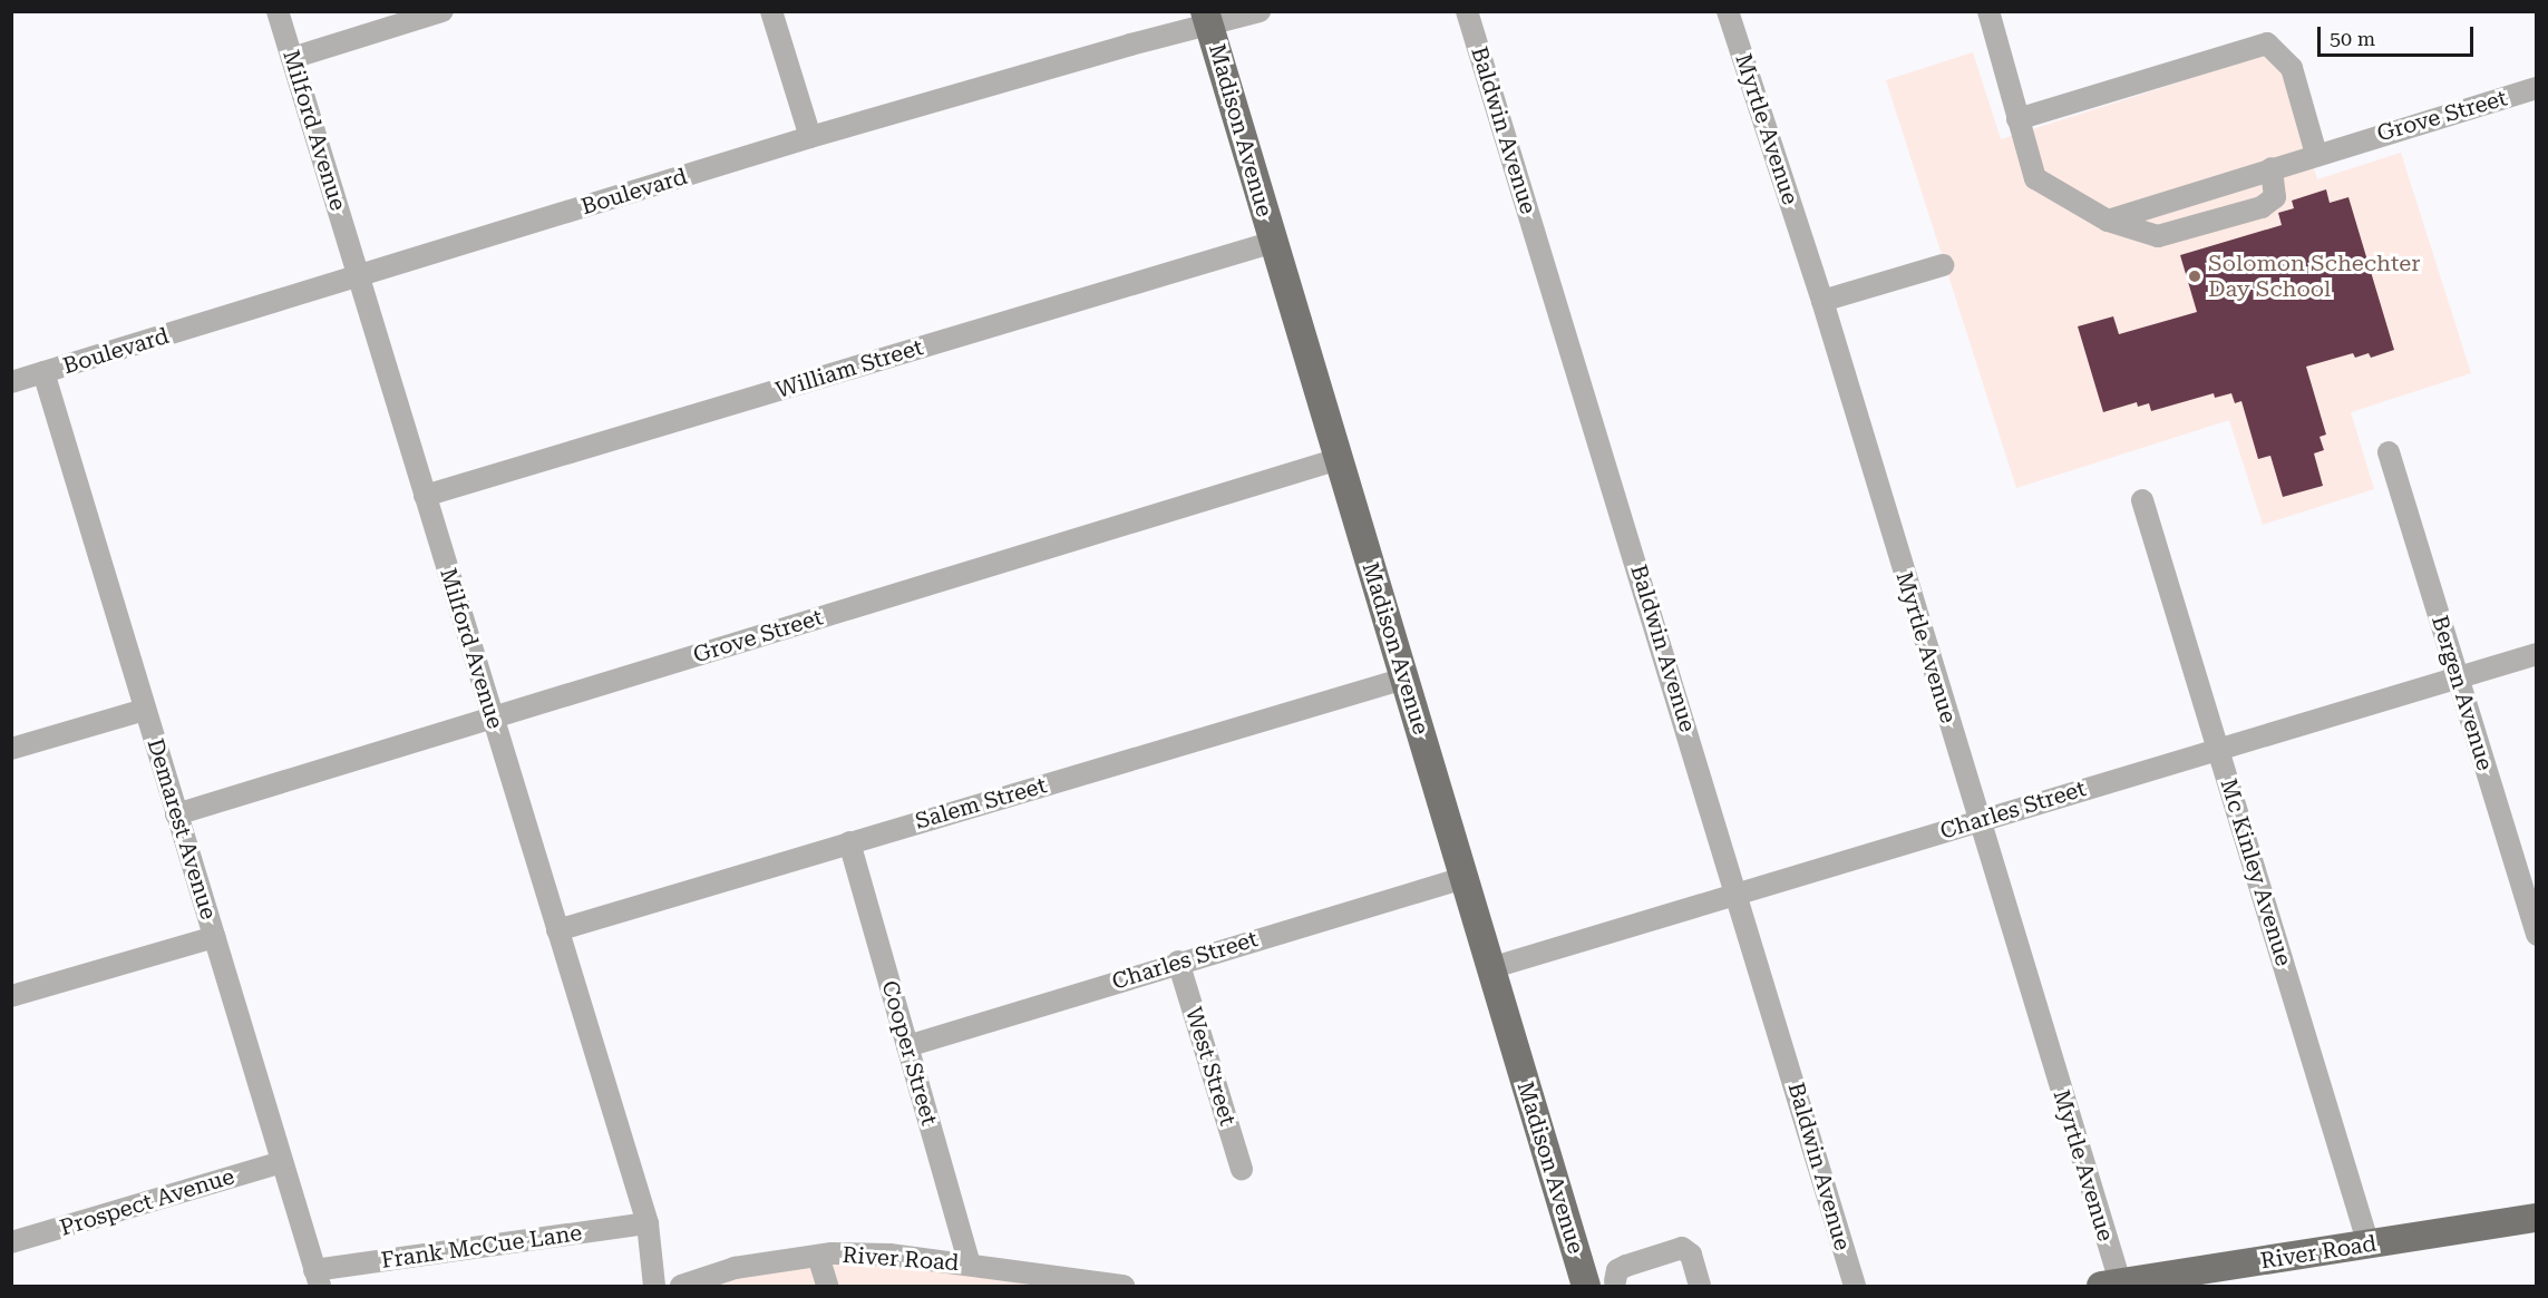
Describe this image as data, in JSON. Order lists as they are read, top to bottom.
{
  "streets": {
    "main road": ["Madison Avenue", "River Road"],
    "street": [
      "Grove Street",
      "Myrtle Avenue",
      "Milford Avenue",
      "Baldwin Avenue",
      "Boulevard",
      "William Street",
      "Bergen Avenue",
      "Salem Street",
      "Charles Street",
      "Demarest Avenue",
      "Mc Kinley Avenue",
      "Cooper Street",
      "West Street",
      "Prospect Avenue",
      "Frank McCue Lane"
    ]
  },
  "crossings": [
    ["Grove Street", "Milford Avenue"],
    ["Grove Street", "Madison Avenue"],
    ["Grove Street", "Demarest Avenue"],
    ["Myrtle Avenue", "Charles Street"],
    ["Myrtle Avenue", "River Road"],
    ["Milford Avenue", "Boulevard"],
    ["Milford Avenue", "William Street"],
    ["Milford Avenue", "Salem Street"],
    ["Milford Avenue", "Frank McCue Lane"],
    ["Madison Avenue", "Boulevard"],
    ["Madison Avenue", "William Street"],
    ["Madison Avenue", "Salem Street"],
    ["Madison Avenue", "Charles Street"],
    ["Baldwin Avenue", "Charles Street"],
    ["Boulevard", "Demarest Avenue"],
    ["Bergen Avenue", "Charles Street"],
    ["Salem Street", "Cooper Street"],
    ["Charles Street", "Mc Kinley Avenue"],
    ["Charles Street", "Cooper Street"],
    ["Charles Street", "West Street"],
    ["Demarest Avenue", "Prospect Avenue"],
    ["Demarest Avenue", "Frank McCue Lane"],
    ["Mc Kinley Avenue", "River Road"],
    ["Cooper Street", "River Road"]
  ],
  "places": ["Solomon Schechter Day School"],
  "scale_bar": "50 m"
}
